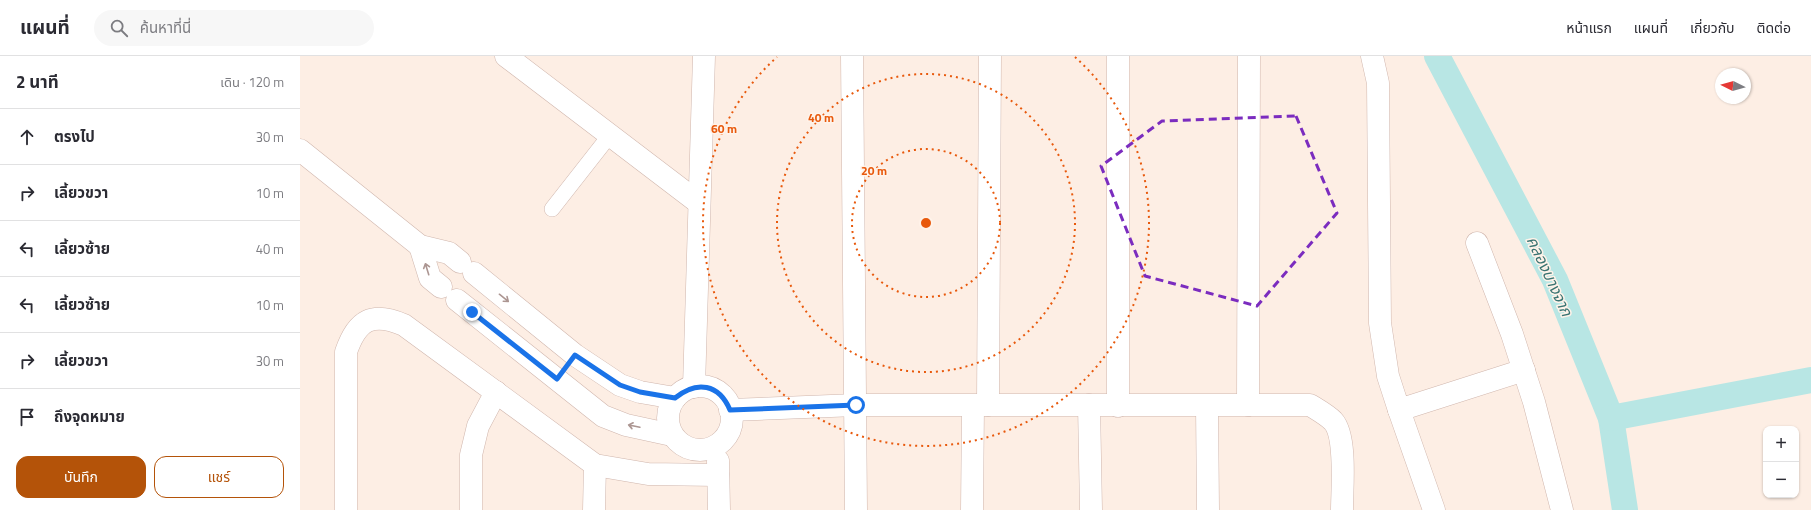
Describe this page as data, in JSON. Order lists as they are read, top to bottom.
{
  "water": ["คลองบางจาก"],
  "north": "left",
  "page": {
    "header": "แผนที่",
    "search": "ค้นหาที่นี่",
    "nav": [
      "หน้าแรก",
      "แผนที่",
      "เกี่ยวกับ",
      "ติดต่อ"
    ],
    "heading": ["2 นาที", "เดิน · 120 m"],
    "list": [
      ["ตรงไป", "30 m"],
      ["เลี้ยวขวา", "10 m"],
      ["เลี้ยวซ้าย", "40 m"],
      ["เลี้ยวซ้าย", "10 m"],
      ["เลี้ยวขวา", "30 m"],
      "ถึงจุดหมาย"
    ],
    "map_buttons": ["+", "−"],
    "buttons": ["บันทึก", "แชร์"]
  },
  "rings": ["40 m", "60 m", "20 m"]
}
